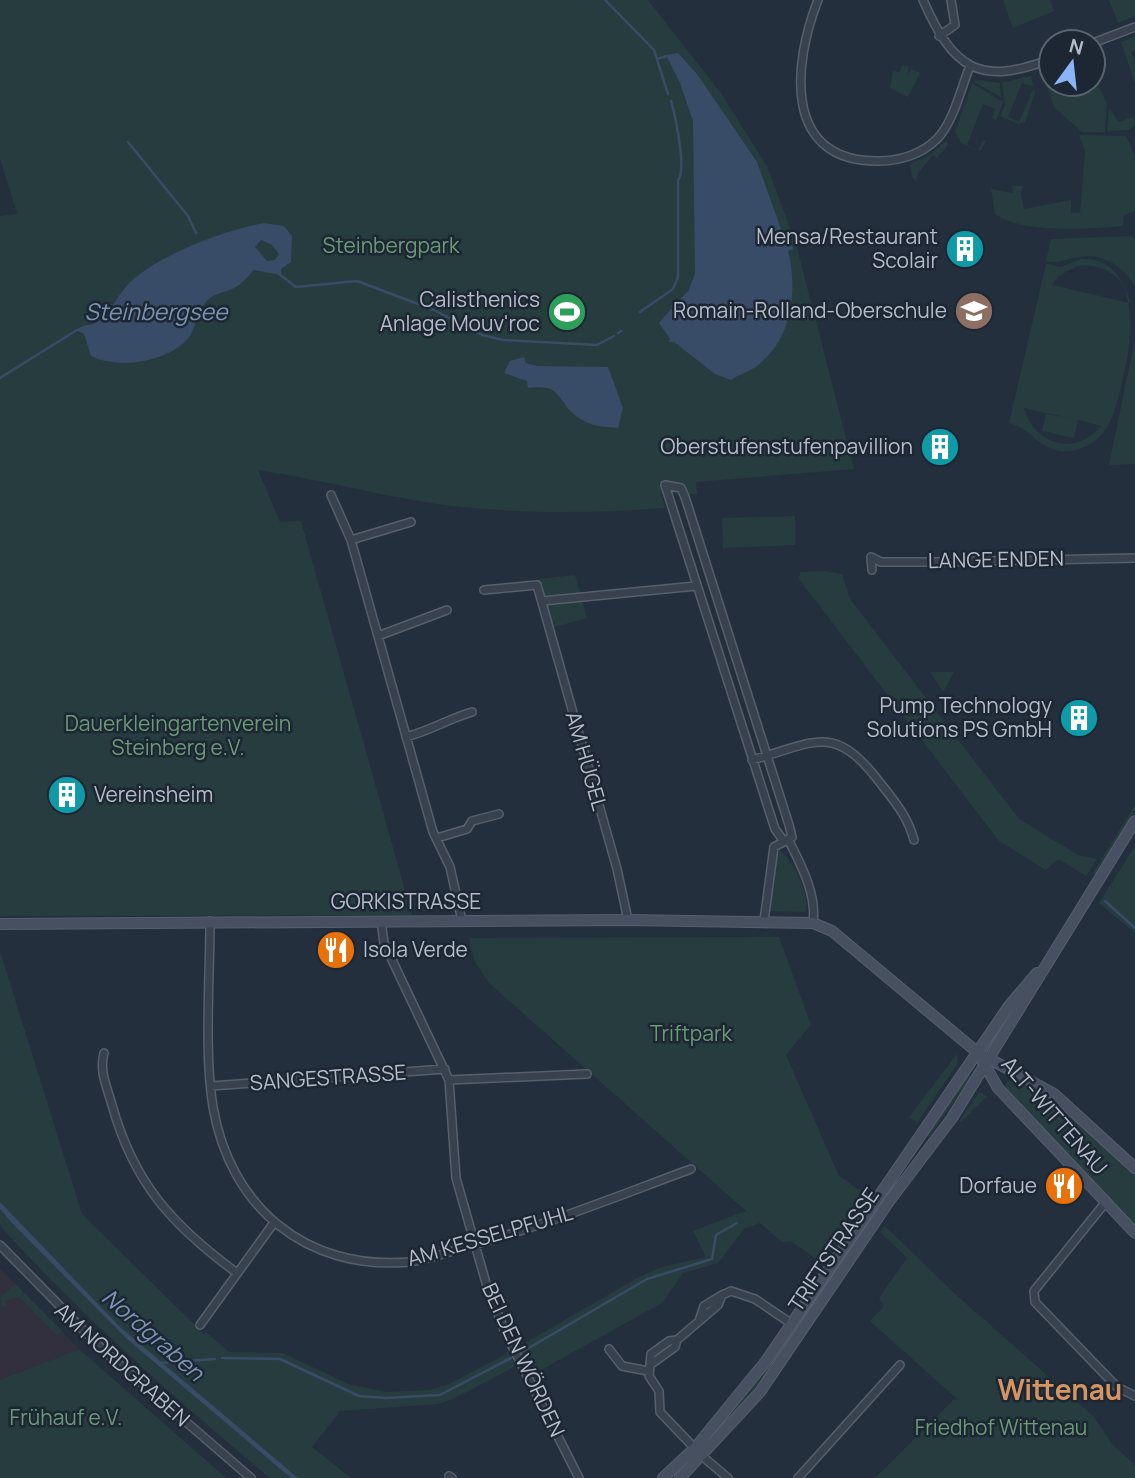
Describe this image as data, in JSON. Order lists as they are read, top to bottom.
{
  "streets": {
    "main road": ["GORKISTRASSE", "ALT-WITTENAU", "TRIFTSTRASSE"],
    "street": [
      "LANGE ENDEN",
      "AM HÜGEL",
      "SANGESTRASSE",
      "AM KESSELPFUHL",
      "BEI DEN WÖRDEN",
      "AM NORDGRABEN"
    ]
  },
  "crossings": [
    ["AM HÜGEL", "GORKISTRASSE"],
    ["GORKISTRASSE", "ALT-WITTENAU"],
    ["GORKISTRASSE", "AM KESSELPFUHL"],
    ["GORKISTRASSE", "BEI DEN WÖRDEN"],
    ["SANGESTRASSE", "AM KESSELPFUHL"],
    ["SANGESTRASSE", "BEI DEN WÖRDEN"],
    ["ALT-WITTENAU", "TRIFTSTRASSE"],
    ["AM KESSELPFUHL", "BEI DEN WÖRDEN"]
  ],
  "districts": ["Wittenau"],
  "water": ["Steinbergsee", "Nordgraben"],
  "parks": [
    "Steinbergpark",
    "Dauerkleingartenverein Steinberg e.V.",
    "Triftpark",
    "Frühauf e.V.",
    "Friedhof Wittenau"
  ],
  "places": {
    "building": [
      "Mensa/Restaurant Scolair",
      "Oberstufenstufenpavillion",
      "Pump Technology Solutions PS GmbH",
      "Vereinsheim"
    ],
    "school or university": ["Romain-Rolland-Oberschule"],
    "sports": ["Calisthenics Anlage Mouv'roc"],
    "restaurant": ["Isola Verde", "Dorfaue"]
  },
  "north": "top"
}
